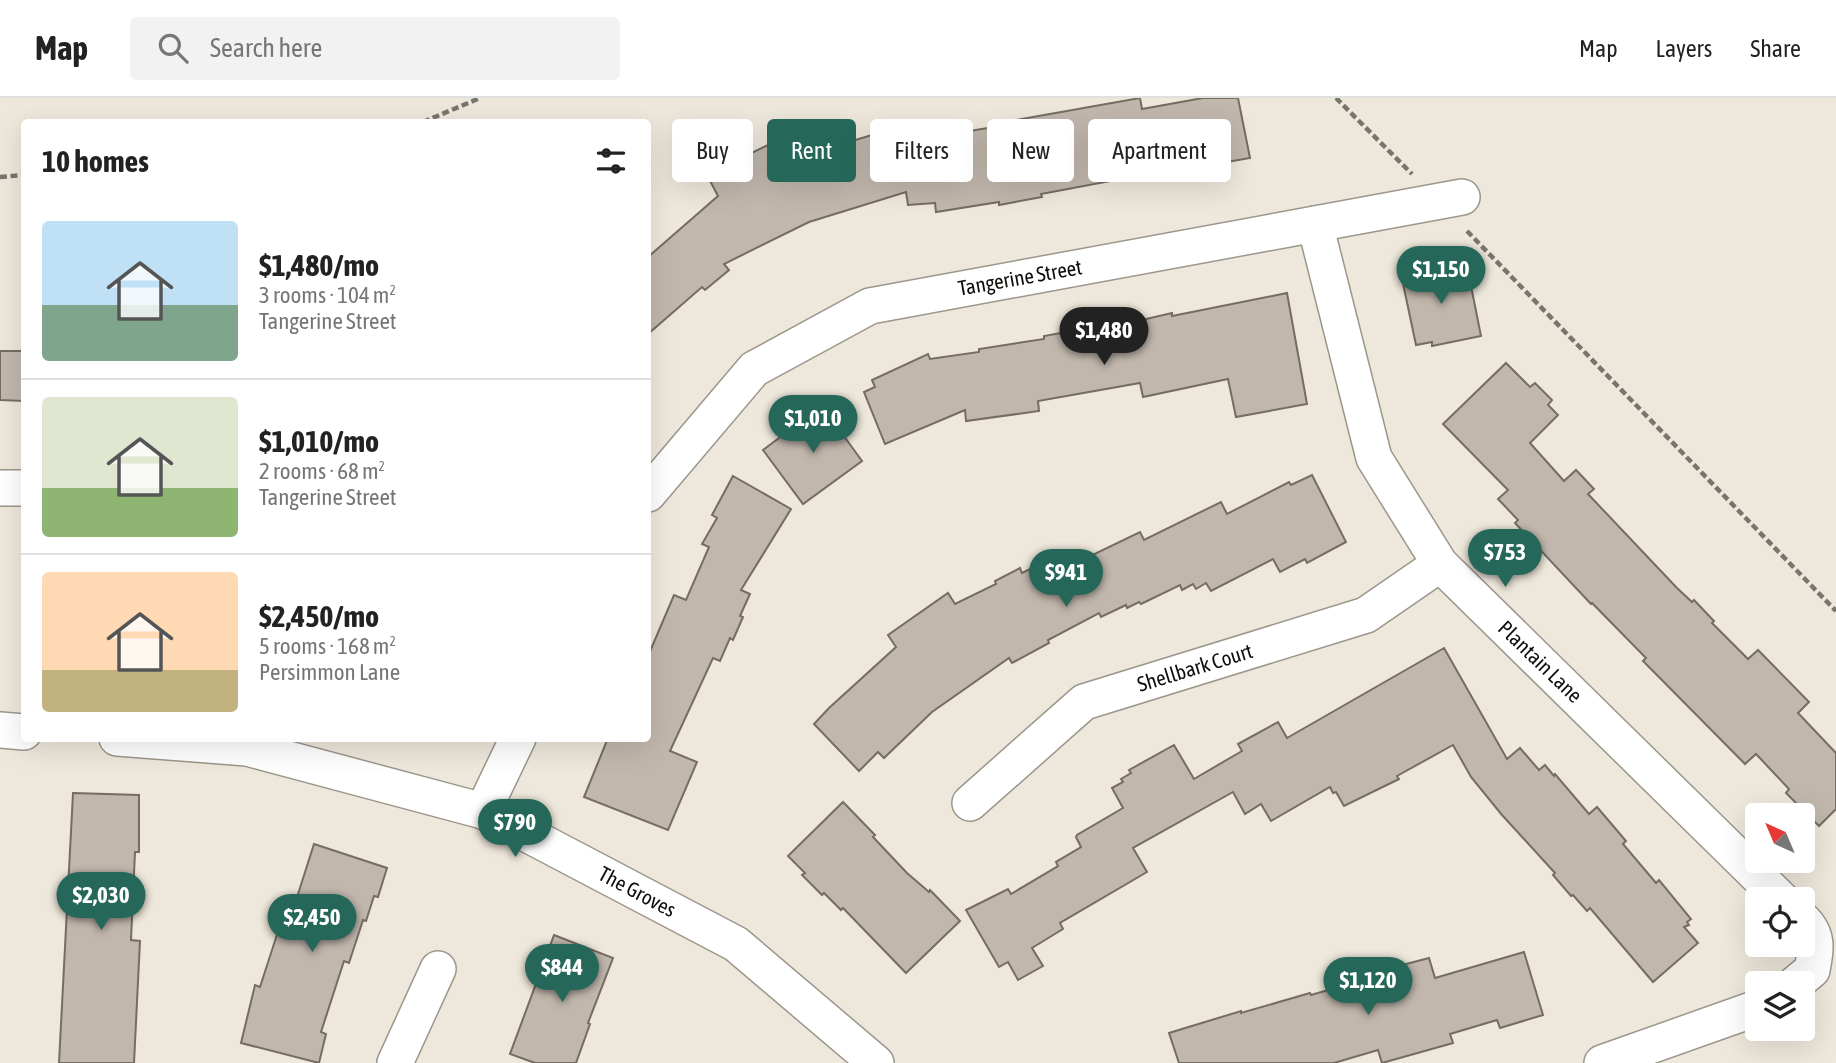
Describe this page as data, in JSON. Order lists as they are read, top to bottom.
{
  "streets": {
    "street": [
      "Tangerine Street",
      "Plantain Lane",
      "Shellbark Court",
      "The Groves"
    ]
  },
  "crossings": [
    ["Tangerine Street", "Plantain Lane"],
    ["Plantain Lane", "Shellbark Court"]
  ],
  "north": "top left",
  "page": {
    "header": "Map",
    "search": "Search here",
    "nav": ["Map", "Layers", "Share"],
    "chip": [
      "Buy",
      "Rent",
      "Filters",
      "New",
      "Apartment"
    ],
    "heading": "10 homes",
    "list": [
      {
        "name": "$1,480/mo",
        "note": "3 rooms · 104 m² · Tangerine Street"
      },
      {
        "name": "$1,010/mo",
        "note": "2 rooms · 68 m² · Tangerine Street"
      },
      {
        "name": "$2,450/mo",
        "note": "5 rooms · 168 m² · Persimmon Lane"
      }
    ],
    "price": [
      "$1,150",
      "$1,480",
      "$1,010",
      "$753",
      "$941",
      "$790",
      "$2,030",
      "$2,450",
      "$844",
      "$1,120"
    ]
  }
}
